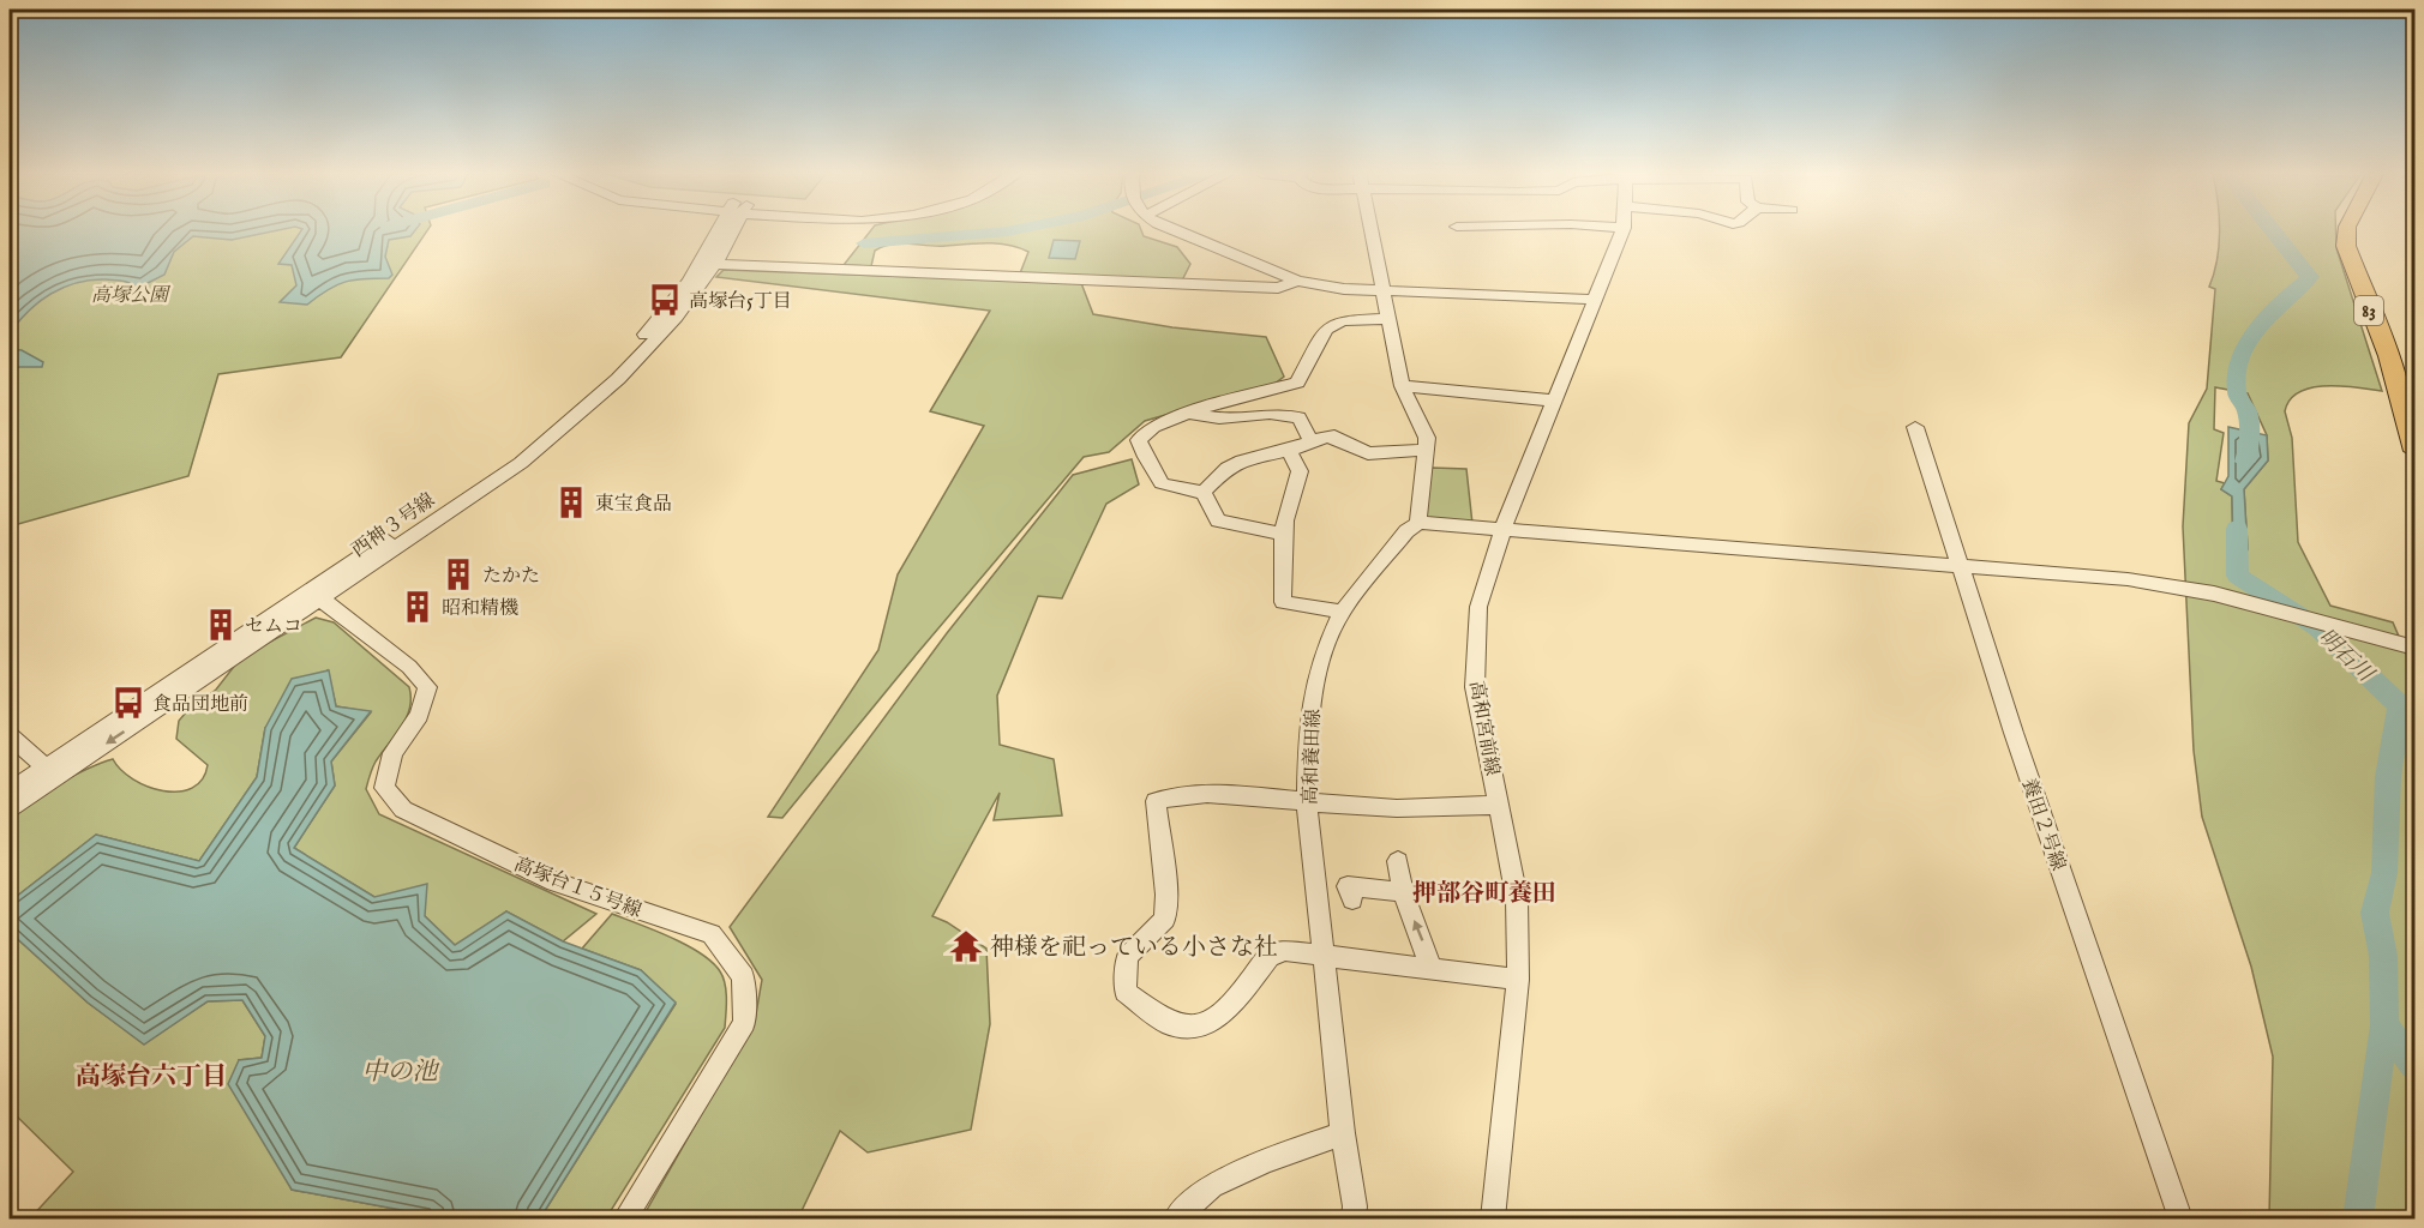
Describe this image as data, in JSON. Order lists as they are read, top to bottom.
{
  "streets": {
    "main road": ["83"],
    "street": [
      "西神３号線",
      "高和宮前線",
      "高和養田線",
      "養田２号線",
      "高塚台１５号線"
    ]
  },
  "crossings": [
    ["西神３号線", "高塚台１５号線"]
  ],
  "districts": ["押部谷町養田", "高塚台六丁目"],
  "water": ["明石川", "中の池"],
  "parks": ["高塚公園"],
  "places": {
    "bus stop": ["高塚台5丁目", "食品団地前"],
    "building": [
      "東宝食品",
      "たかた",
      "昭和精機",
      "セムコ"
    ],
    "temple": ["神様を祀っている小さな社"]
  }
}
